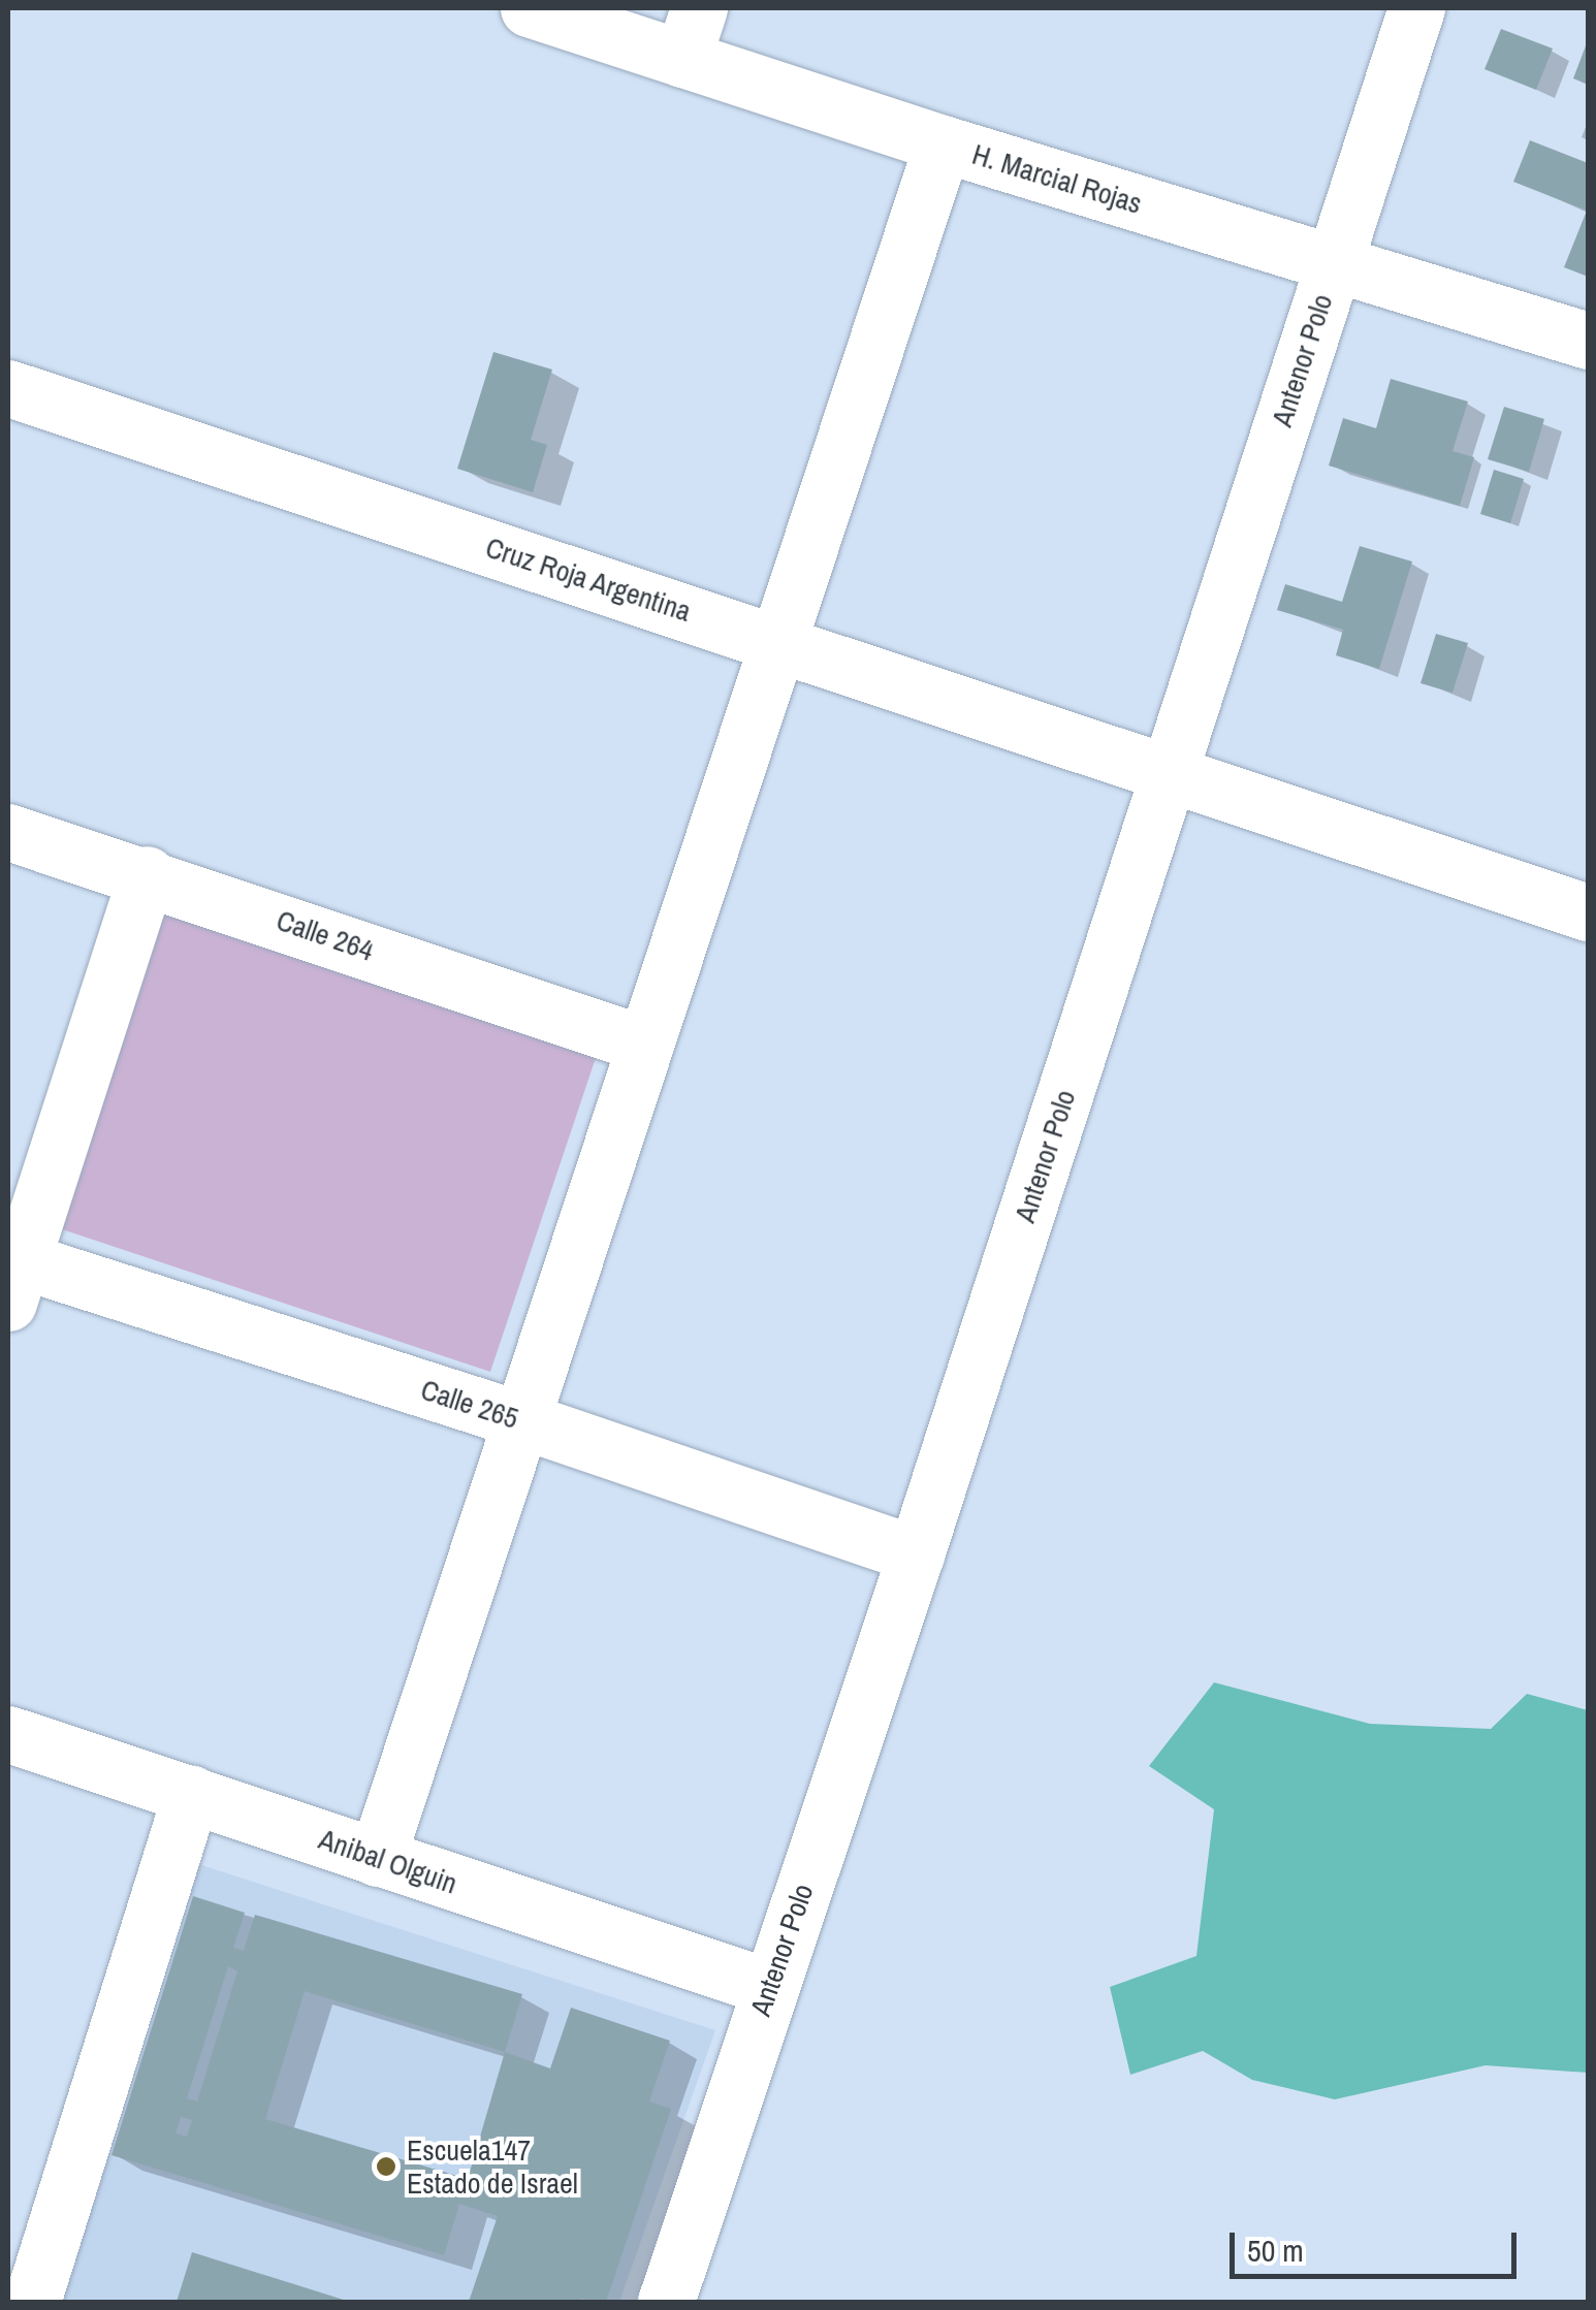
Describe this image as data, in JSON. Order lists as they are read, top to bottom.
{
  "streets": {
    "street": [
      "H. Marcial Rojas",
      "Antenor Polo",
      "Cruz Roja Argentina",
      "Calle 264",
      "Calle 265",
      "Anibal Olguin"
    ]
  },
  "crossings": [
    ["H. Marcial Rojas", "Antenor Polo"],
    ["Antenor Polo", "Cruz Roja Argentina"],
    ["Antenor Polo", "Calle 265"],
    ["Antenor Polo", "Anibal Olguin"]
  ],
  "places": ["Escuela147 Estado de Israel"],
  "scale_bar": "50 m"
}
